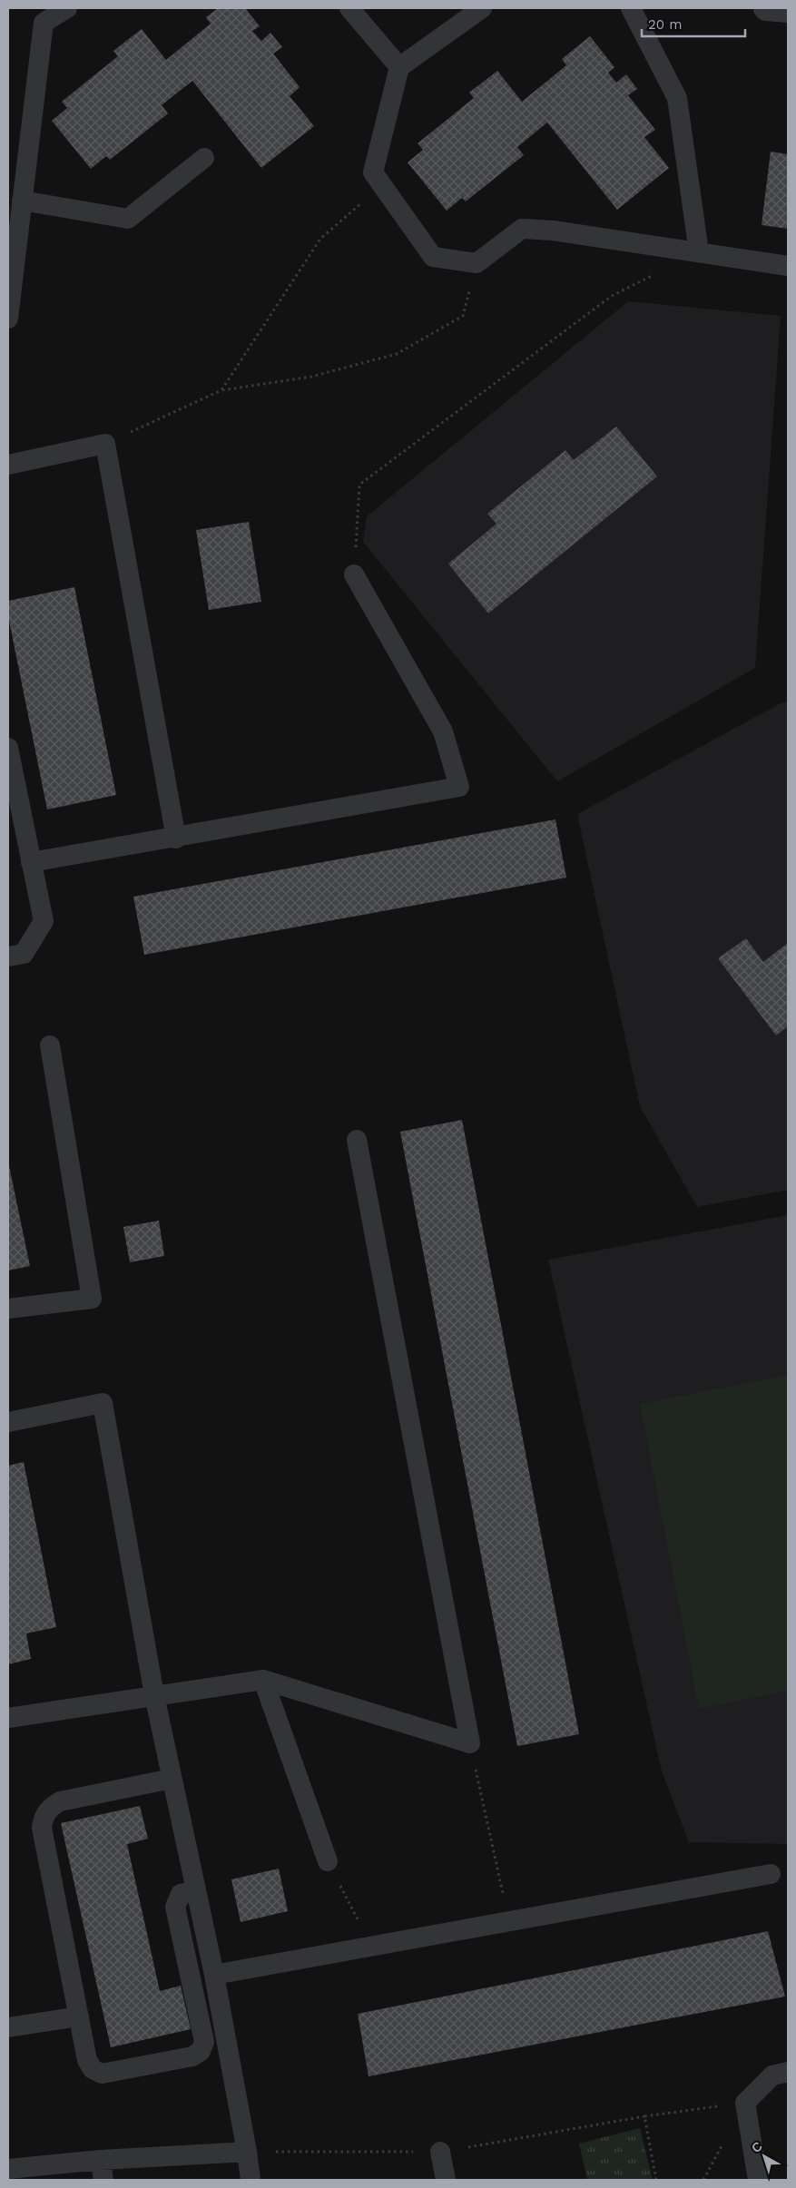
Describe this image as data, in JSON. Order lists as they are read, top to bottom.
{
  "scale_bar": "20 m",
  "north": "top left"
}
